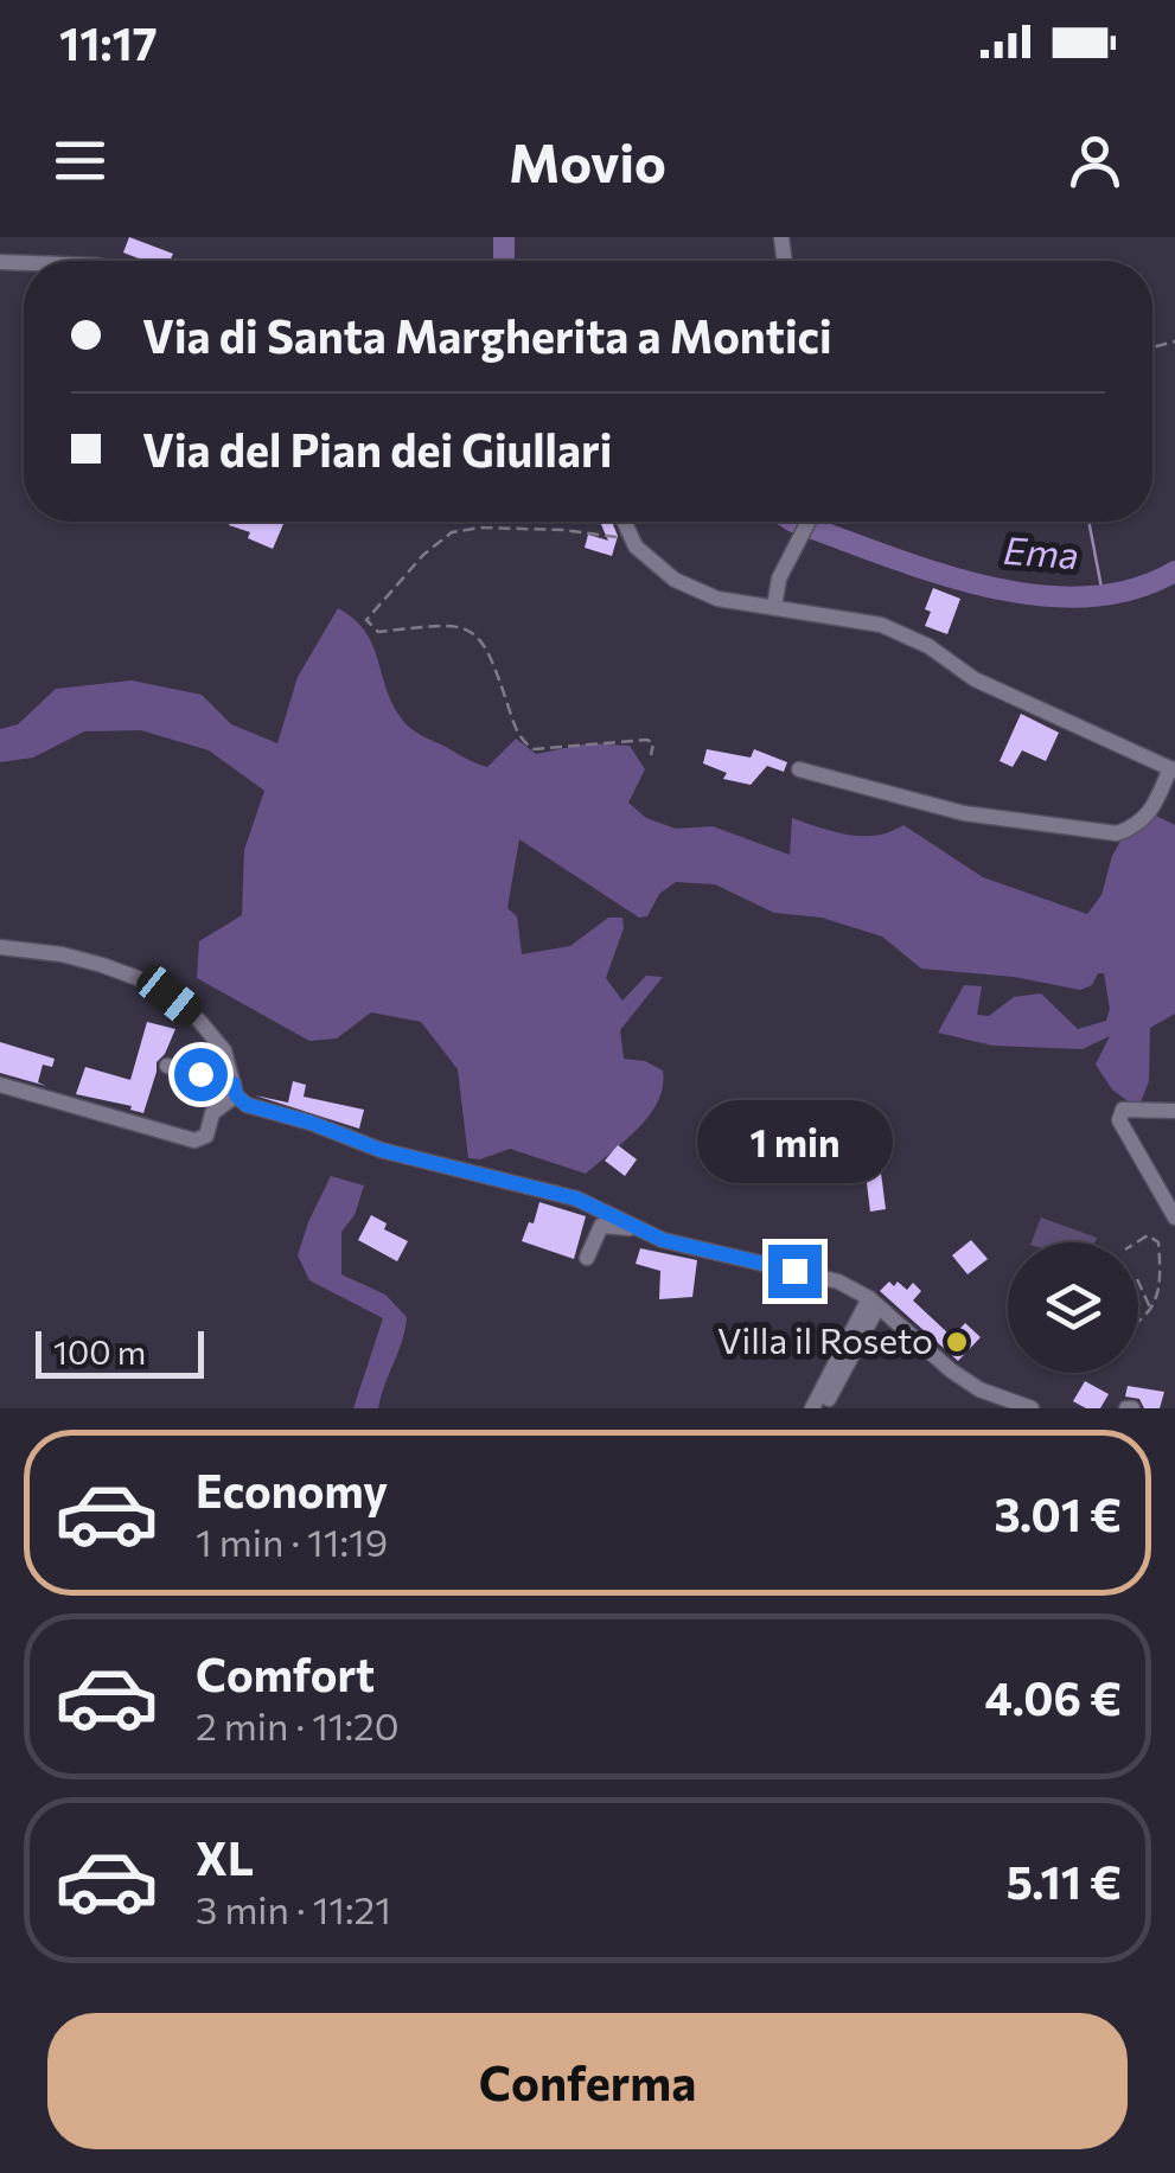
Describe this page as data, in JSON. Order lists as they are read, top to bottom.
{
  "water": ["Ema"],
  "places": ["Villa il Roseto"],
  "scale_bar": "100 m",
  "page": {
    "status": "11:17",
    "header": "Movio",
    "banner": ["Via di Santa Margherita a Montici", "Via del Pian dei Giullari"],
    "bubble": "1 min",
    "scale": "100 m",
    "list": [
      {
        "name": "Economy",
        "note": "1 min · 11:19",
        "value": "3.01 €"
      },
      {
        "name": "Comfort",
        "note": "2 min · 11:20",
        "value": "4.06 €"
      },
      {
        "name": "XL",
        "note": "3 min · 11:21",
        "value": "5.11 €"
      }
    ],
    "buttons": "Conferma"
  }
}
